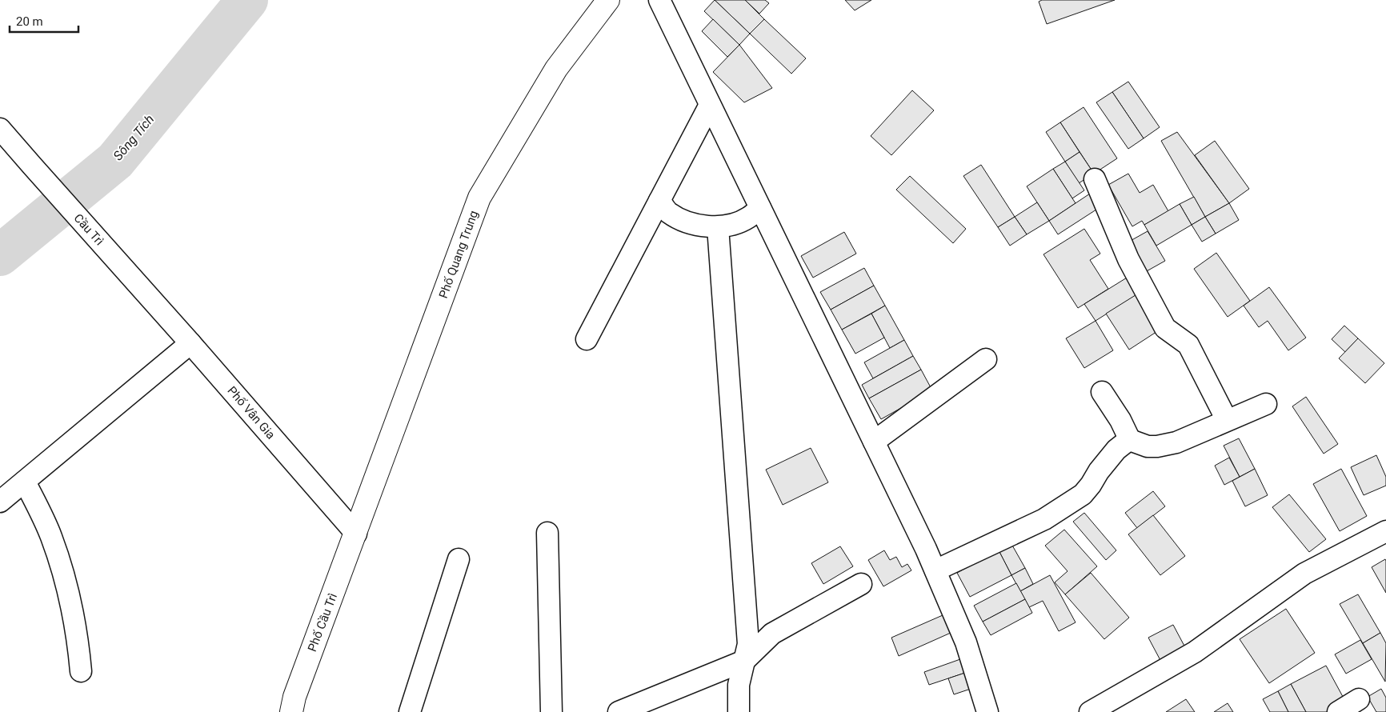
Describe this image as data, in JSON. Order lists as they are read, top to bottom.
{
  "streets": {
    "street": [
      "Cầu Trì",
      "Phố Quang Trung",
      "Phố Vân Gia",
      "Phố Cầu Trì"
    ]
  },
  "crossings": [
    ["Cầu Trì", "Phố Vân Gia"],
    ["Phố Quang Trung", "Phố Vân Gia"],
    ["Phố Quang Trung", "Phố Cầu Trì"],
    ["Phố Vân Gia", "Phố Cầu Trì"]
  ],
  "water": ["Sông Tích"],
  "scale_bar": "20 m"
}
